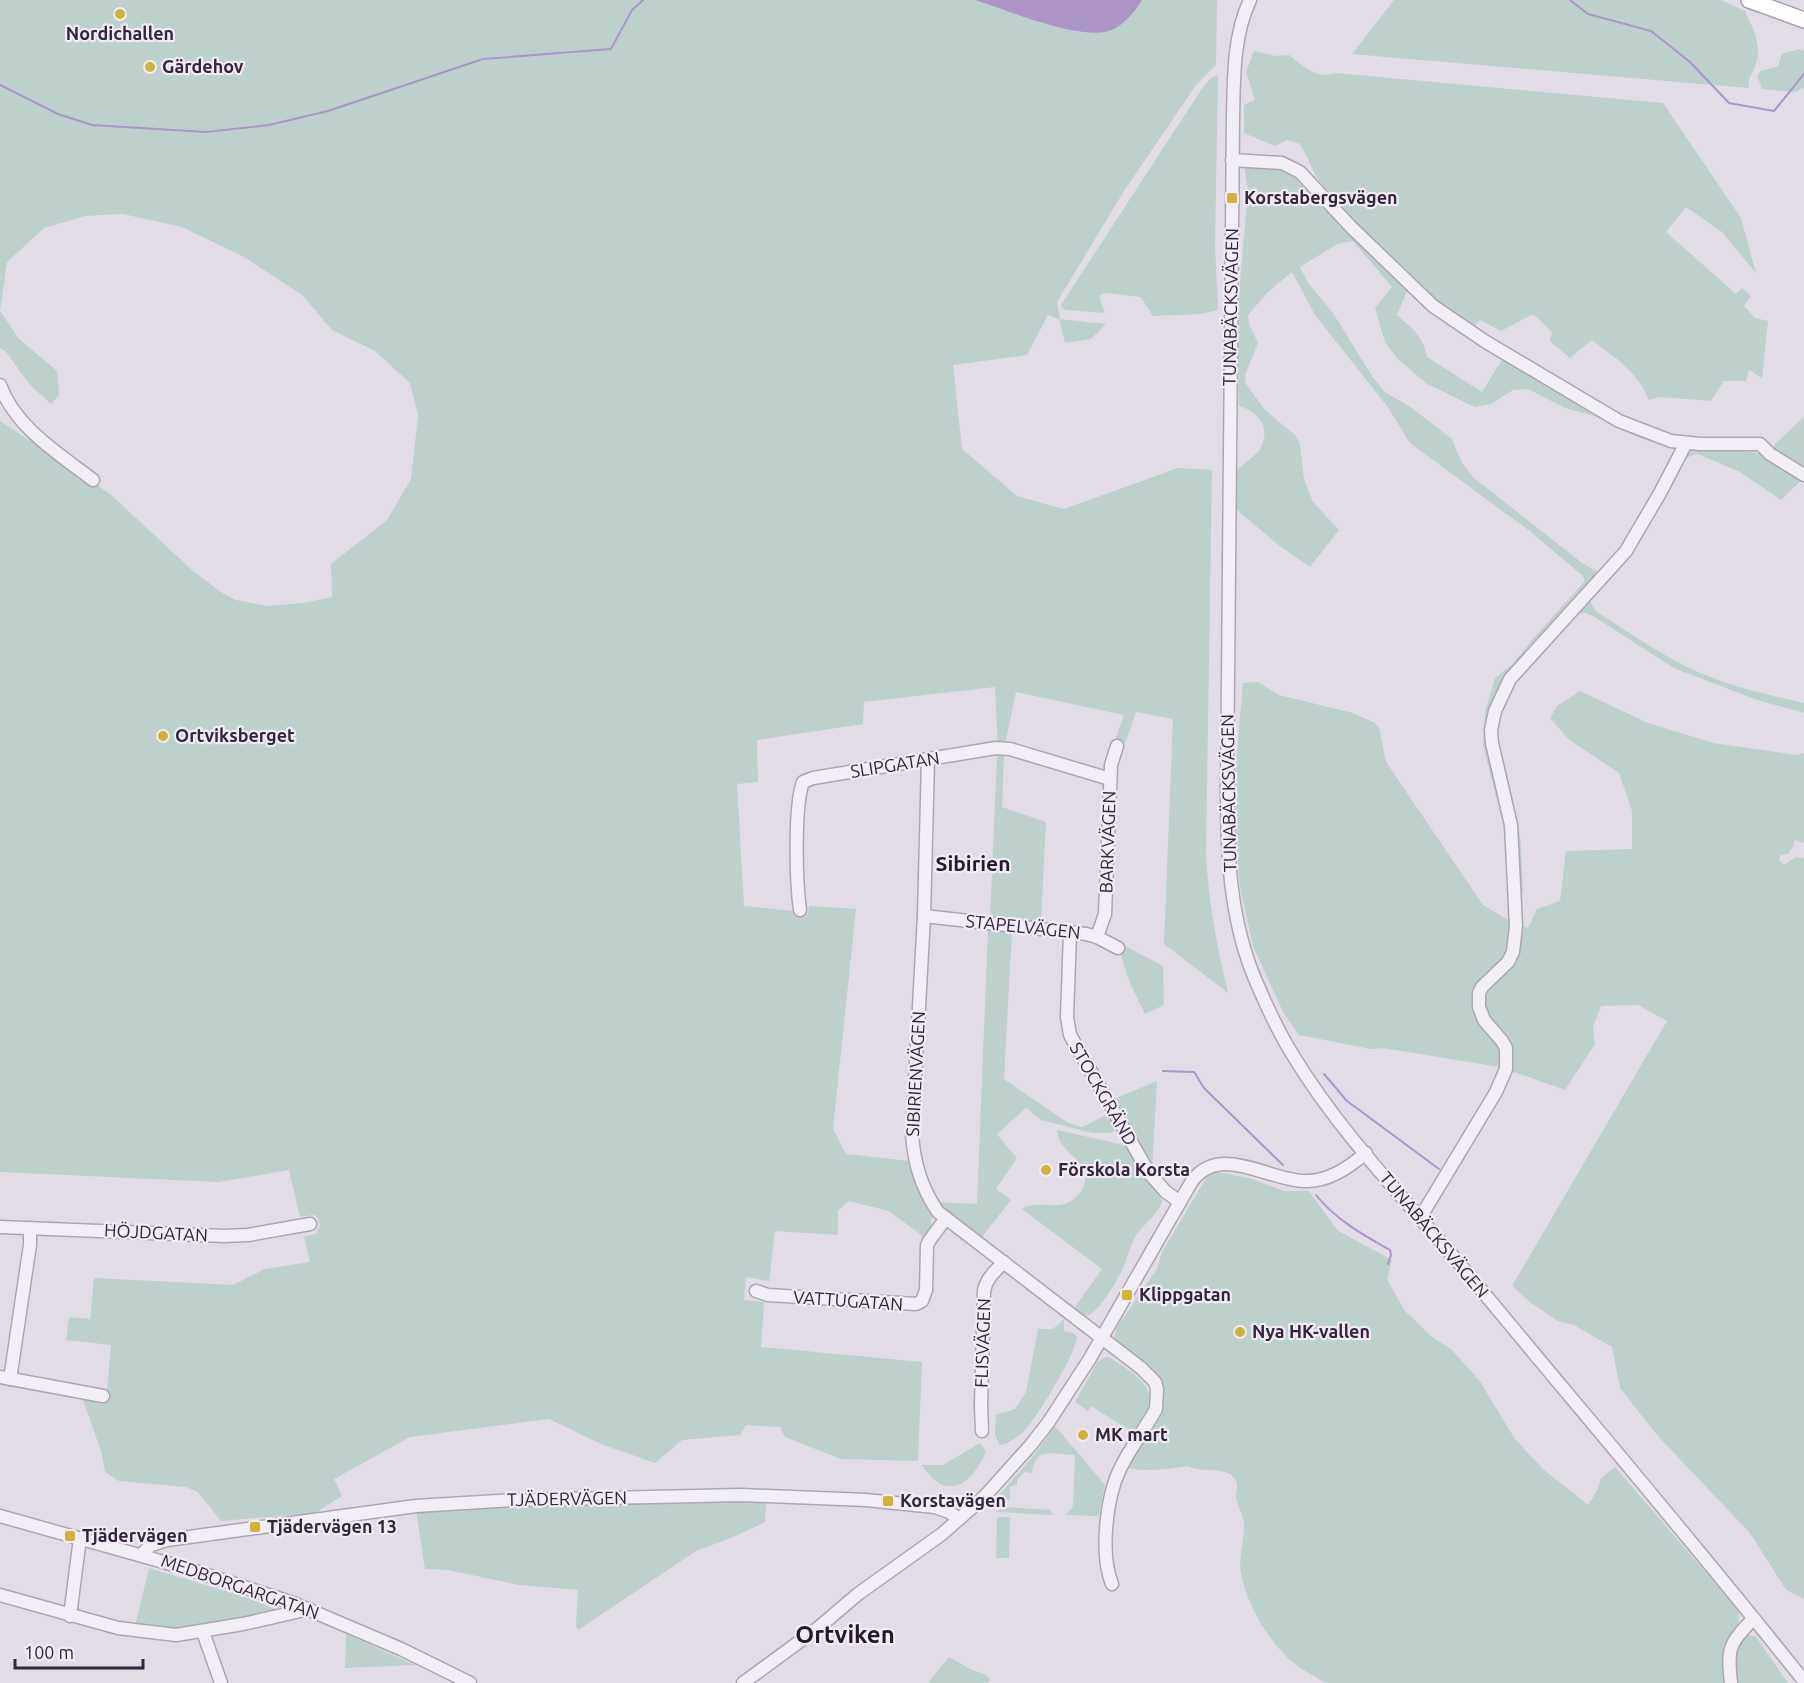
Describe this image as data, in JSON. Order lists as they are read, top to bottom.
{
  "streets": {
    "street": [
      "TUNABÄCKSVÄGEN",
      "SLIPGATAN",
      "BARKVÄGEN",
      "STAPELVÄGEN",
      "SIBIRIENVÄGEN",
      "STOCKGRÄND",
      "HÖJDGATAN",
      "VATTUGATAN",
      "FLISVÄGEN",
      "TJÄDERVÄGEN",
      "MEDBORGARGATAN"
    ]
  },
  "crossings": [
    ["SLIPGATAN", "BARKVÄGEN"],
    ["SLIPGATAN", "SIBIRIENVÄGEN"],
    ["BARKVÄGEN", "STAPELVÄGEN"],
    ["STAPELVÄGEN", "SIBIRIENVÄGEN"],
    ["STAPELVÄGEN", "STOCKGRÄND"],
    ["SIBIRIENVÄGEN", "VATTUGATAN"],
    ["SIBIRIENVÄGEN", "FLISVÄGEN"],
    ["TJÄDERVÄGEN", "MEDBORGARGATAN"]
  ],
  "districts": ["Sibirien", "Ortviken"],
  "places": {
    "other": [
      "Nordichallen",
      "Gärdehov",
      "Ortviksberget",
      "Förskola Korsta",
      "Nya HK-vallen",
      "MK mart"
    ],
    "transit": [
      "Korstabergsvägen",
      "Klippgatan",
      "Korstavägen",
      "Tjädervägen 13",
      "Tjädervägen"
    ]
  },
  "scale_bar": "100 m"
}
